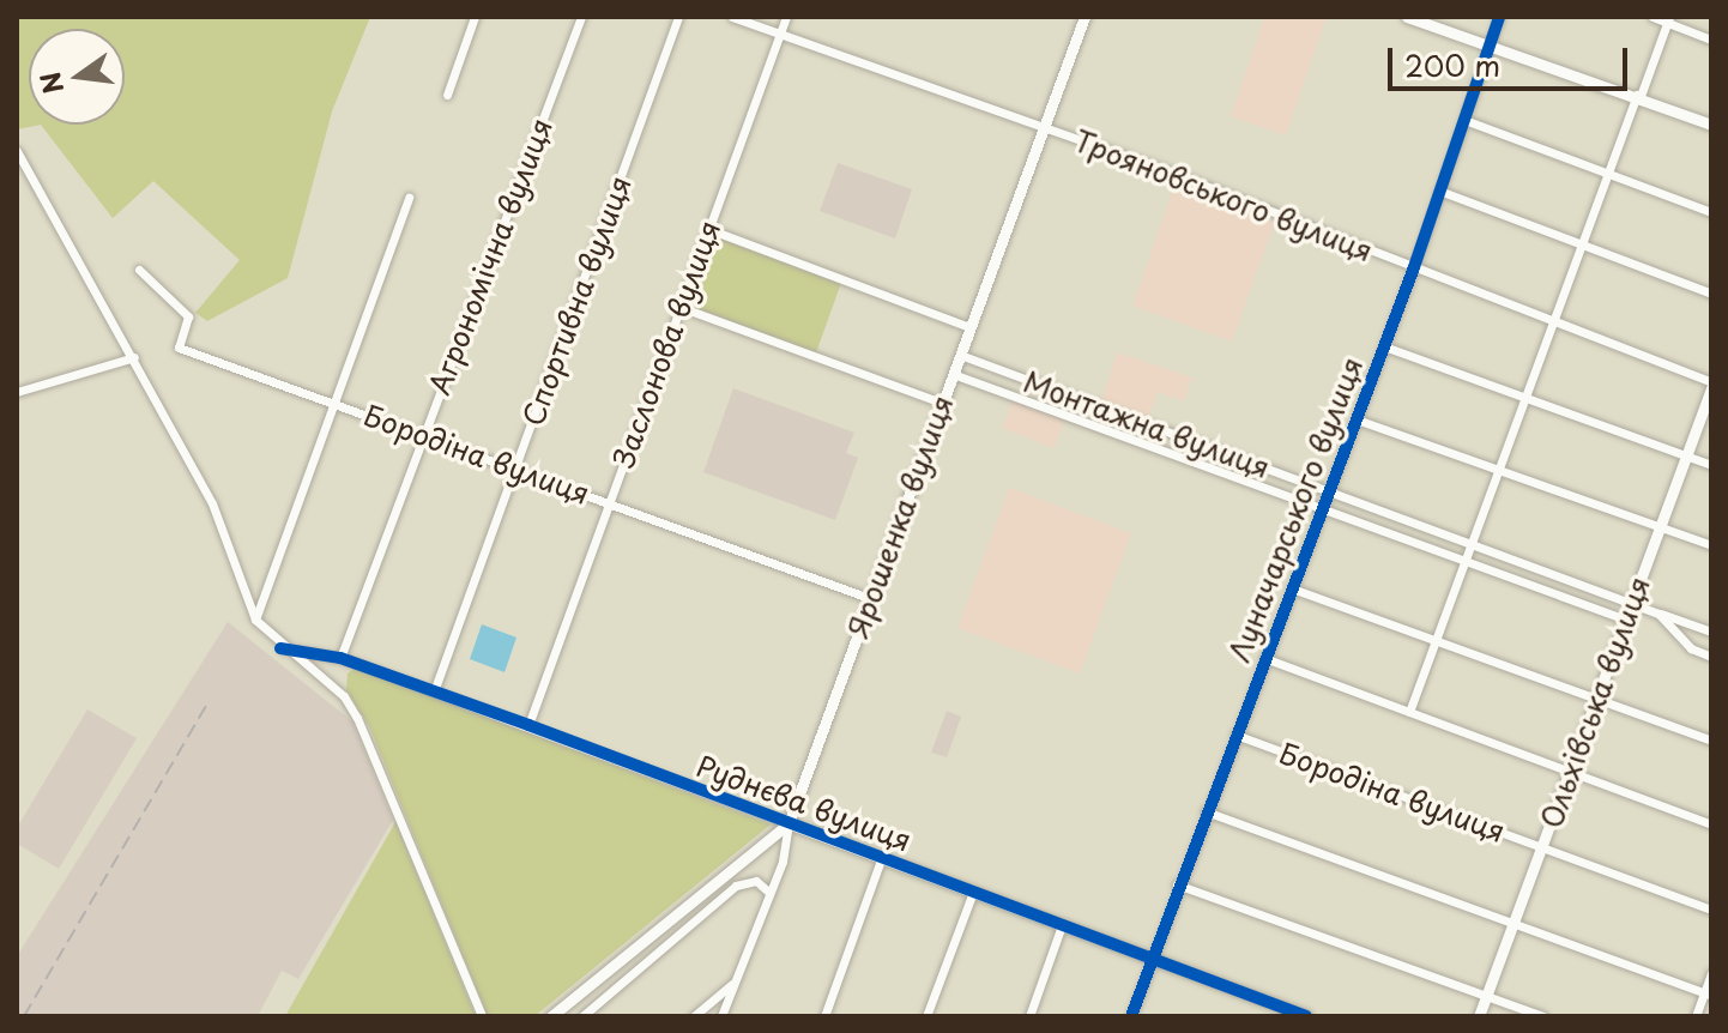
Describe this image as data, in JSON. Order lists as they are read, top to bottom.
{
  "streets": {
    "street": [
      "Трояновського вулиця",
      "Агрономічна вулиця",
      "Спортивна вулиця",
      "Заслонова вулиця",
      "Монтажна вулиця",
      "Бородіна вулиця",
      "Луначарського вулиця",
      "Ярошенка вулиця",
      "Ольхівська вулиця",
      "Руднєва вулиця"
    ]
  },
  "crossings": [
    ["Трояновського вулиця", "Заслонова вулиця"],
    ["Трояновського вулиця", "Луначарського вулиця"],
    ["Трояновського вулиця", "Ярошенка вулиця"],
    ["Трояновського вулиця", "Ольхівська вулиця"],
    ["Агрономічна вулиця", "Бородіна вулиця"],
    ["Агрономічна вулиця", "Руднєва вулиця"],
    ["Спортивна вулиця", "Бородіна вулиця"],
    ["Спортивна вулиця", "Руднєва вулиця"],
    ["Заслонова вулиця", "Бородіна вулиця"],
    ["Заслонова вулиця", "Руднєва вулиця"],
    ["Монтажна вулиця", "Луначарського вулиця"],
    ["Монтажна вулиця", "Ярошенка вулиця"],
    ["Монтажна вулиця", "Ольхівська вулиця"],
    ["Бородіна вулиця", "Луначарського вулиця"],
    ["Бородіна вулиця", "Ярошенка вулиця"],
    ["Бородіна вулиця", "Ольхівська вулиця"],
    ["Луначарського вулиця", "Руднєва вулиця"],
    ["Ярошенка вулиця", "Руднєва вулиця"]
  ],
  "scale_bar": "200 m",
  "north": "left"
}
